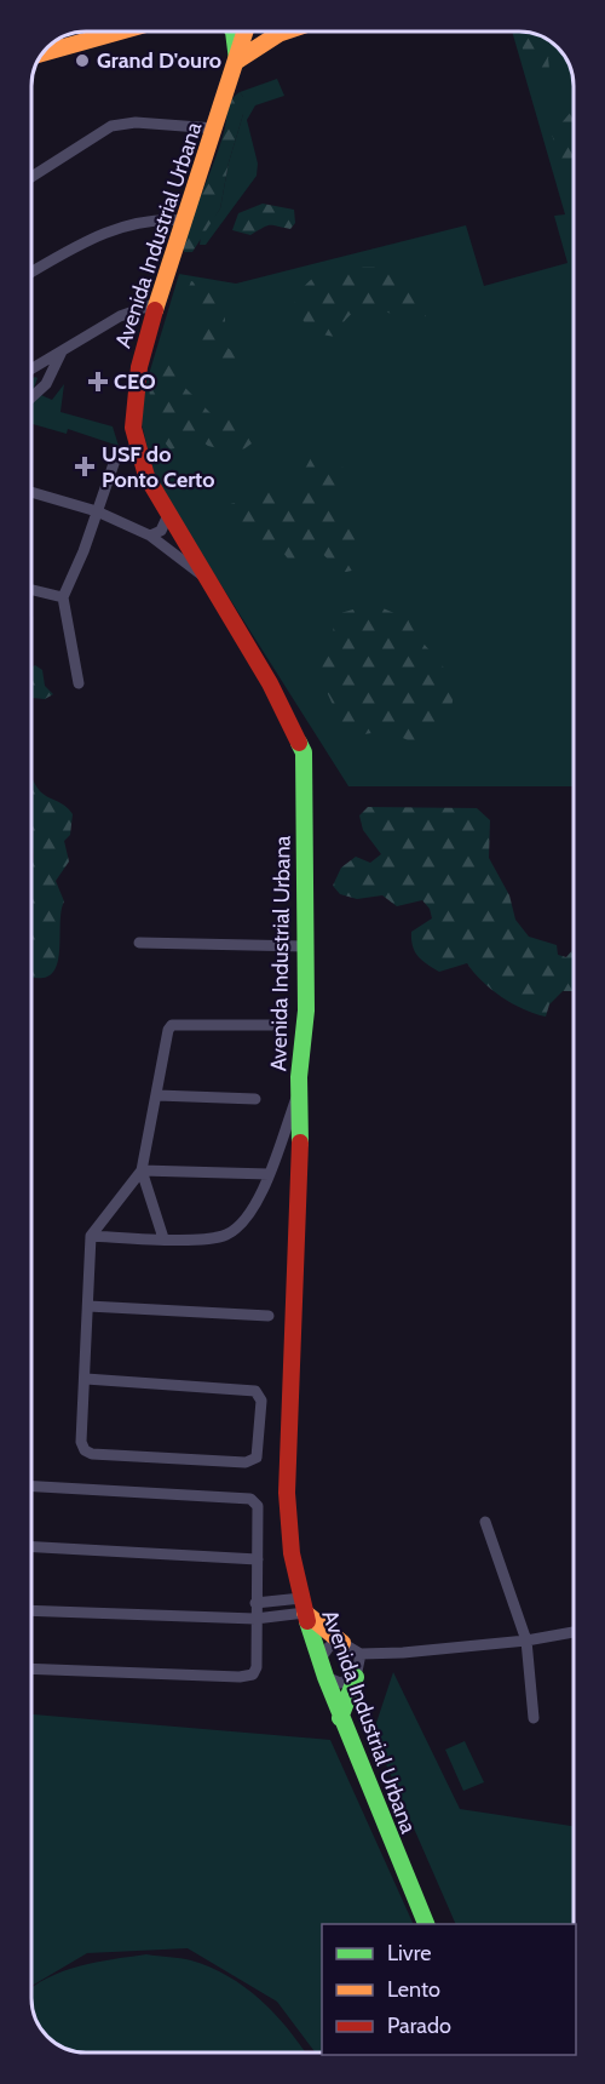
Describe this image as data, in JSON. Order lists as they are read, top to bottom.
{
  "streets": {
    "street": ["Avenida Industrial Urbana"]
  },
  "places": {
    "other": ["Grand D'ouro"],
    "health": ["CEO", "USF do Ponto Certo"]
  },
  "legend": ["Livre", "Lento", "Parado"]
}
